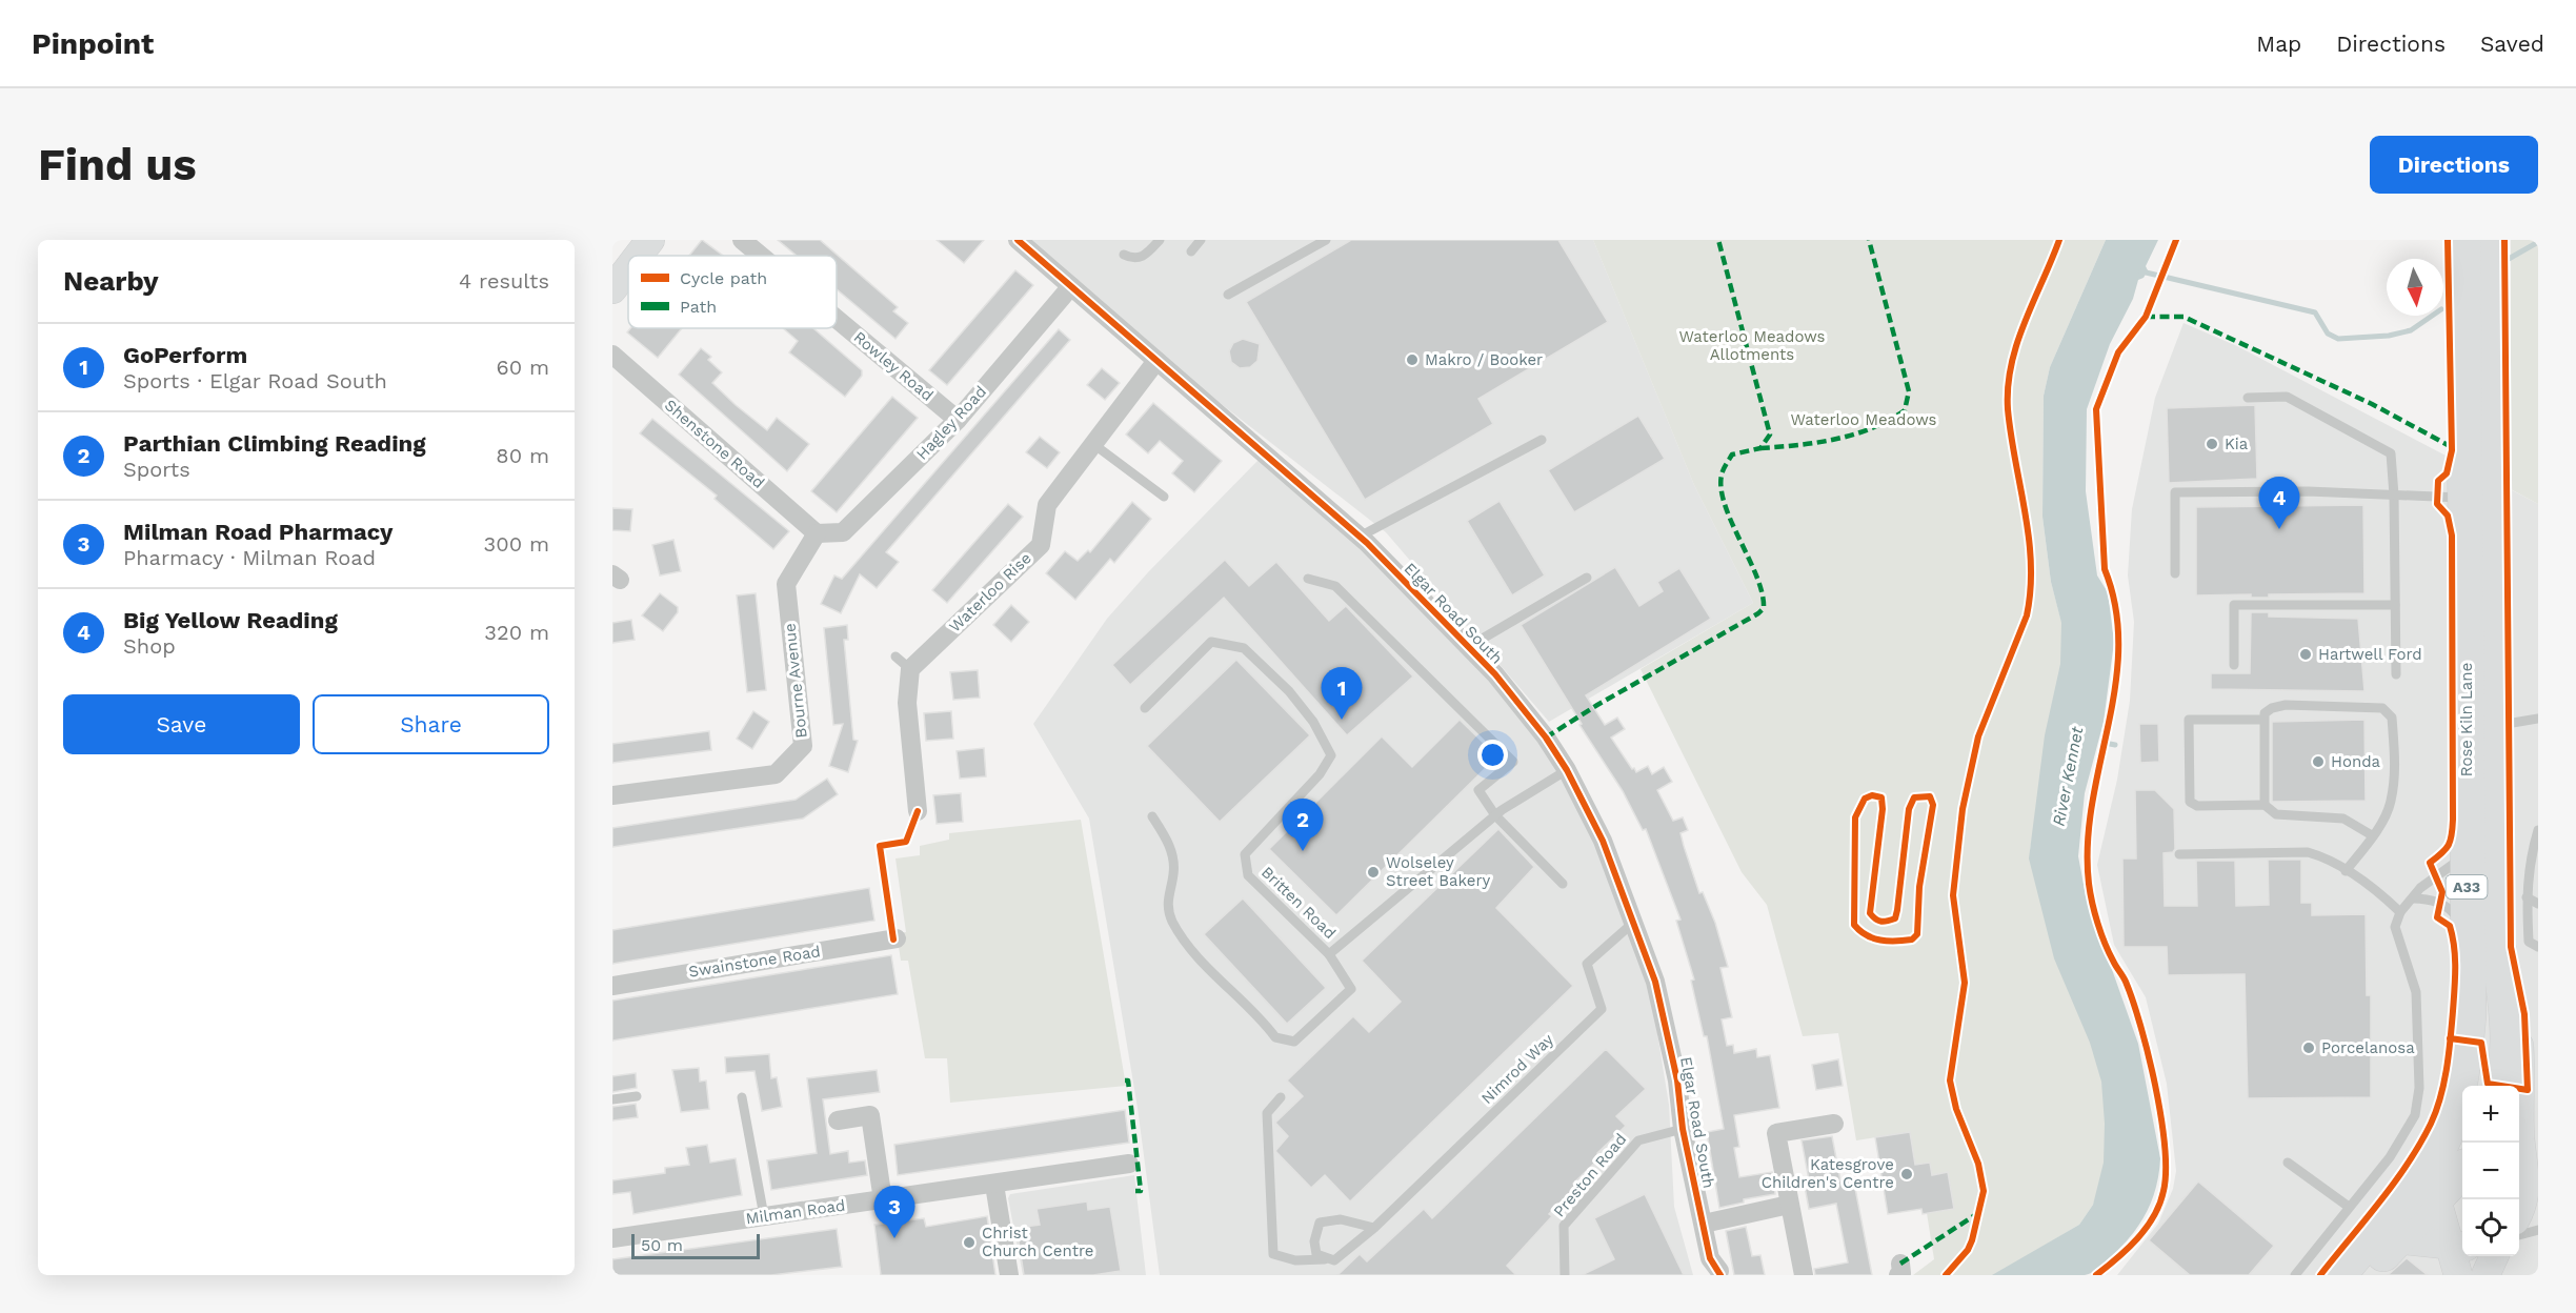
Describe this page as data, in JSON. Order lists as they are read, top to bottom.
{
  "streets": {
    "highway": ["Rose Kiln Lane", "A33"],
    "street": [
      "Rowley Road",
      "Hagley Road",
      "Shenstone Road",
      "Waterloo Rise",
      "Elgar Road South",
      "Bourne Avenue",
      "Swainstone Road",
      "Milman Road"
    ],
    "lane": ["Britten Road", "Nimrod Way", "Preston Road"]
  },
  "crossings": [
    ["Rowley Road", "Hagley Road"],
    ["Hagley Road", "Shenstone Road"],
    ["Hagley Road", "Elgar Road South"],
    ["Hagley Road", "Bourne Avenue"],
    ["Shenstone Road", "Bourne Avenue"],
    ["Waterloo Rise", "Elgar Road South"],
    ["Elgar Road South", "Britten Road"],
    ["Elgar Road South", "Nimrod Way"],
    ["Elgar Road South", "Preston Road"],
    ["Rose Kiln Lane", "A33"]
  ],
  "water": ["River Kennet"],
  "parks": ["Waterloo Meadows Allotments", "Waterloo Meadows"],
  "places": [
    "Makro / Booker",
    "Kia",
    "Hartwell Ford",
    "Honda",
    "Wolseley Street Bakery",
    "Porcelanosa",
    "Katesgrove Children's Centre",
    "Christ Church Centre"
  ],
  "legend": ["Cycle path", "Path"],
  "scale_bar": "50 m",
  "north": "bottom",
  "page": {
    "header": "Pinpoint",
    "nav": ["Map", "Directions", "Saved"],
    "buttons": [
      "Directions",
      ["Save", "Share"]
    ],
    "title": "Find us",
    "heading": ["Nearby", "4 results"],
    "list": [
      {
        "mark": "1",
        "name": "GoPerform",
        "note": "Sports · Elgar Road South",
        "value": "60 m"
      },
      {
        "mark": "2",
        "name": "Parthian Climbing Reading",
        "note": "Sports",
        "value": "80 m"
      },
      {
        "mark": "3",
        "name": "Milman Road Pharmacy",
        "note": "Pharmacy · Milman Road",
        "value": "300 m"
      },
      {
        "mark": "4",
        "name": "Big Yellow Reading",
        "note": "Shop",
        "value": "320 m"
      }
    ],
    "pins": [
      "4",
      "1",
      "2",
      "3"
    ],
    "map_buttons": ["+", "−"],
    "scale": "50 m"
  }
}
